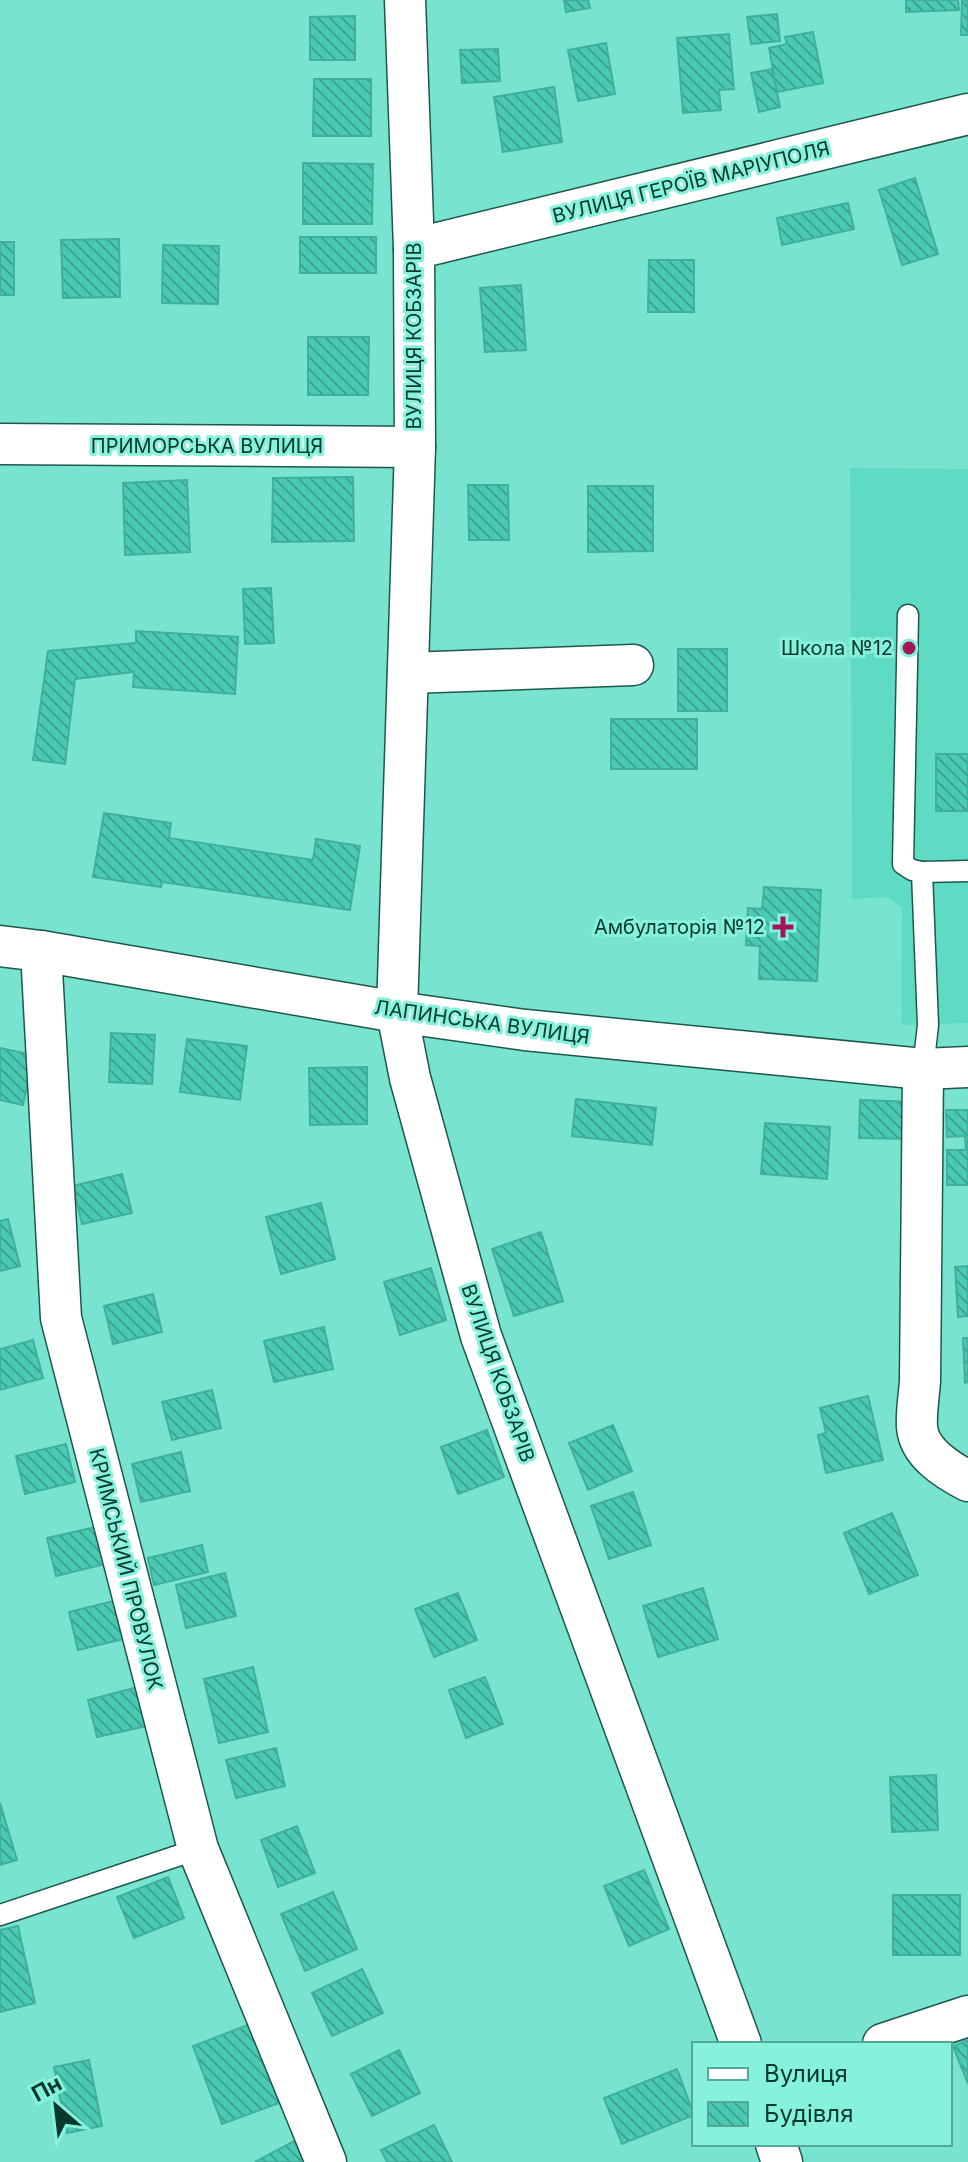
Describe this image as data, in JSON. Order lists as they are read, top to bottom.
{
  "streets": {
    "street": [
      "ВУЛИЦЯ ГЕРОЇВ МАРІУПОЛЯ",
      "ВУЛИЦЯ КОБЗАРІВ",
      "ПРИМОРСЬКА ВУЛИЦЯ",
      "ЛАПИНСЬКА ВУЛИЦЯ",
      "КРИМСЬКИЙ ПРОВУЛОК"
    ]
  },
  "crossings": [
    ["ВУЛИЦЯ ГЕРОЇВ МАРІУПОЛЯ", "ВУЛИЦЯ КОБЗАРІВ"],
    ["ВУЛИЦЯ КОБЗАРІВ", "ПРИМОРСЬКА ВУЛИЦЯ"],
    ["ВУЛИЦЯ КОБЗАРІВ", "ЛАПИНСЬКА ВУЛИЦЯ"],
    ["ЛАПИНСЬКА ВУЛИЦЯ", "КРИМСЬКИЙ ПРОВУЛОК"]
  ],
  "places": {
    "other": ["Школа №12"],
    "health": ["Амбулаторія №12"]
  },
  "legend": ["Вулиця", "Будівля"],
  "north": "top left"
}
